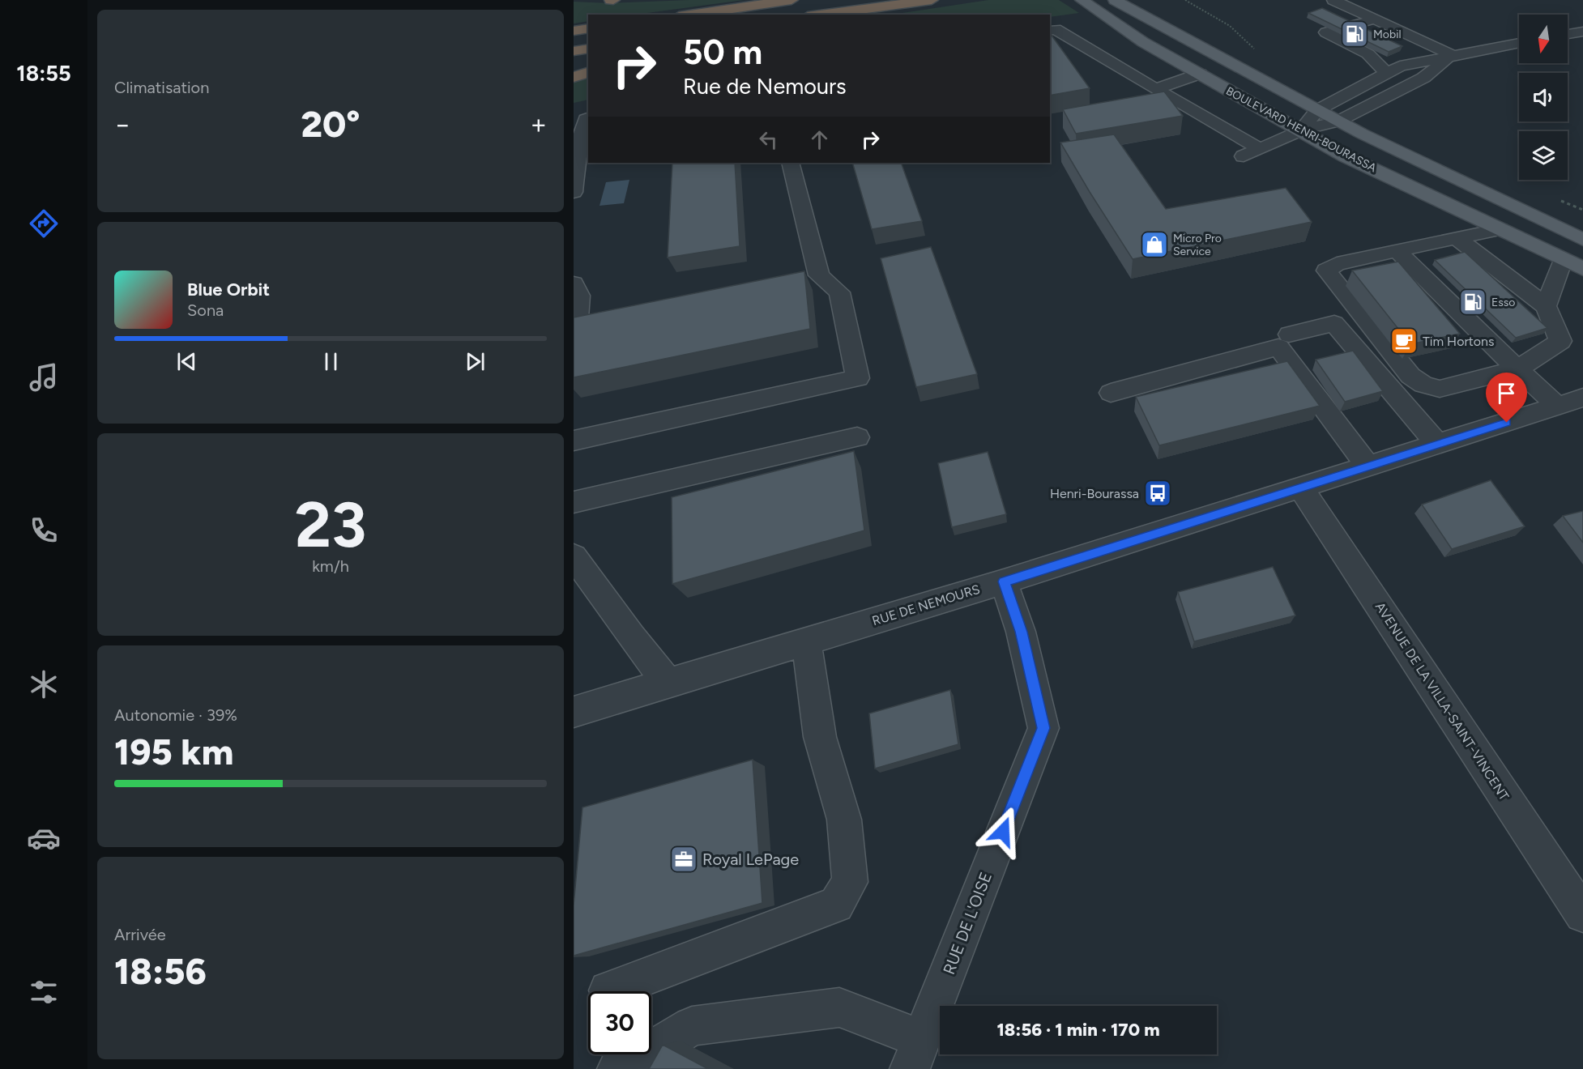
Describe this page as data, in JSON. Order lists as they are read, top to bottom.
{
  "streets": {
    "main road": ["BOULEVARD HENRI-BOURASSA"],
    "street": ["RUE DE NEMOURS", "AVENUE DE LA VILLA-SAINT-VINCENT", "RUE DE L'OISE"]
  },
  "crossings": [
    ["RUE DE NEMOURS", "AVENUE DE LA VILLA-SAINT-VINCENT"],
    ["RUE DE NEMOURS", "RUE DE L'OISE"]
  ],
  "places": {
    "fuel station": ["Mobil", "Esso"],
    "shop": ["Micro Pro Service"],
    "cafe": ["Tim Hortons"],
    "bus stop": ["Henri-Bourassa"],
    "office": ["Royal LePage"]
  },
  "north": "bottom",
  "page": {
    "tabs": "18:55",
    "tile": [
      "Climatisation",
      ["23", "km/h"],
      ["Autonomie · 39%", "195 km"],
      ["Arrivée", "18:56"]
    ],
    "turn": ["50 m", "Rue de Nemours"],
    "heat": ["−", "20°", "+"],
    "song": ["Blue Orbit", "Sona"],
    "limit": "30",
    "trip": "18:56 · 1 min · 170 m"
  }
}
